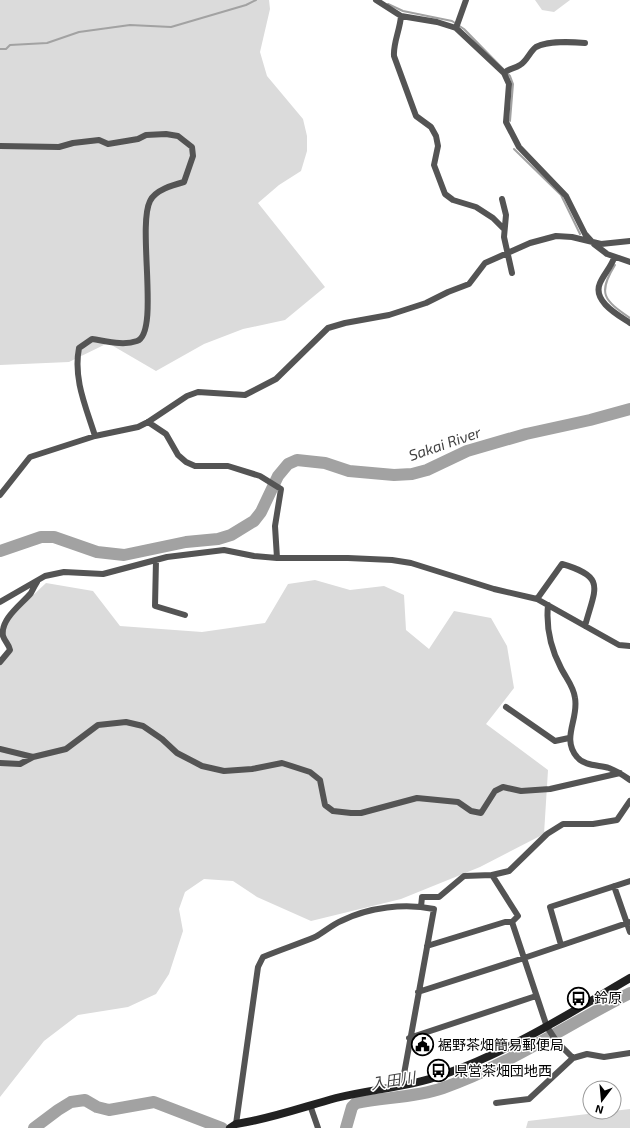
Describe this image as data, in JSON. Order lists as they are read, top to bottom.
{
  "water": ["Sakai River", "入田川"],
  "places": {
    "bus stop": ["鈴原", "県営茶畑団地西"],
    "public building": ["裾野茶畑簡易郵便局"]
  },
  "north": "bottom"
}
